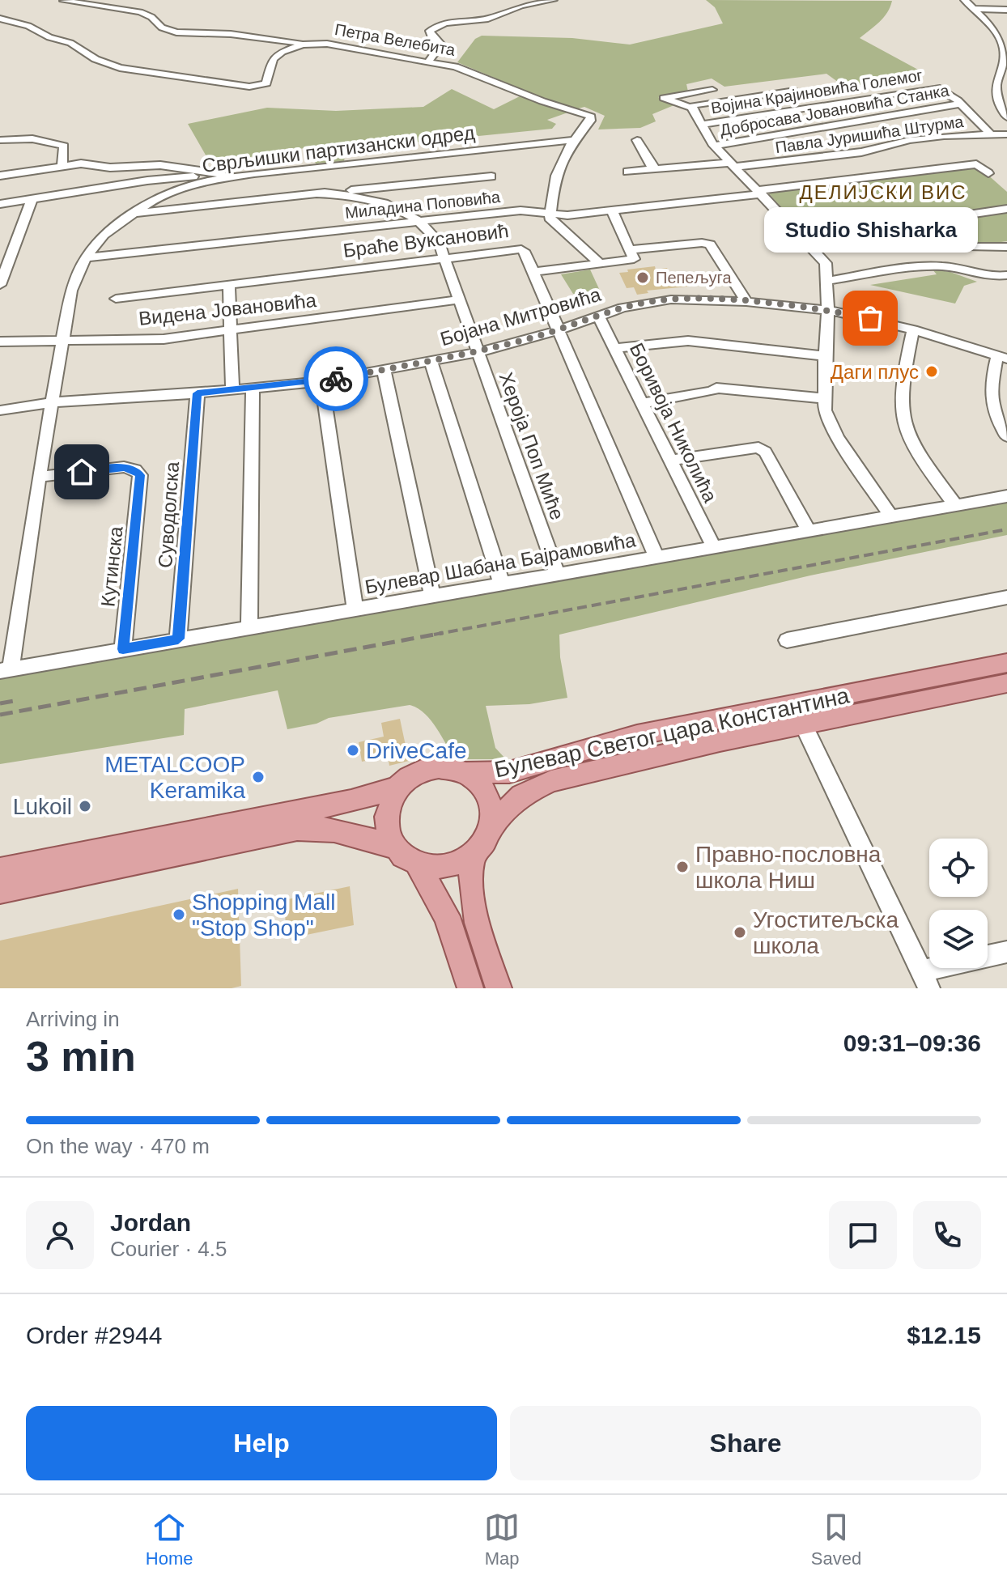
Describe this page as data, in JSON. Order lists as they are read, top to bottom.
{
  "streets": {
    "main road": ["Булевар Светог цара Константина"],
    "street": [
      "Петра Велебита",
      "Војина Крајиновића Големог",
      "Добросава Јовановића Станка",
      "Павла Јуришића Штурма",
      "Сврљишки партизански одред",
      "Миладина Поповића",
      "Браће Вуксановић",
      "Видена Јовановића",
      "Бојана Митровића",
      "Боривоја Николића",
      "Хероја Поп Миће",
      "Суводолска",
      "Булевар Шабана Бајрамовића",
      "Кутинска"
    ]
  },
  "crossings": [
    ["Петра Велебита", "Сврљишки партизански одред"],
    ["Петра Велебита", "Миладина Поповића"],
    ["Војина Крајиновића Големог", "Добросава Јовановића Станка"],
    ["Сврљишки партизански одред", "Миладина Поповића"],
    ["Сврљишки партизански одред", "Видена Јовановића"],
    ["Сврљишки партизански одред", "Бојана Митровића"],
    ["Сврљишки партизански одред", "Хероја Поп Миће"],
    ["Сврљишки партизански одред", "Булевар Шабана Бајрамовића"],
    ["Сврљишки партизански одред", "Кутинска"],
    ["Миладина Поповића", "Хероја Поп Миће"],
    ["Браће Вуксановић", "Бојана Митровића"],
    ["Браће Вуксановић", "Хероја Поп Миће"],
    ["Браће Вуксановић", "Булевар Шабана Бајрамовића"],
    ["Видена Јовановића", "Хероја Поп Миће"],
    ["Бојана Митровића", "Боривоја Николића"],
    ["Бојана Митровића", "Хероја Поп Миће"],
    ["Бојана Митровића", "Суводолска"],
    ["Боривоја Николића", "Булевар Шабана Бајрамовића"],
    ["Хероја Поп Миће", "Булевар Шабана Бајрамовића"],
    ["Суводолска", "Булевар Шабана Бајрамовића"],
    ["Булевар Шабана Бајрамовића", "Кутинска"]
  ],
  "districts": ["ДЕЛИЈСКИ ВИС"],
  "places": [
    "Пепељуга",
    "Studio Shisharka",
    "Даги плус",
    "DriveCafe",
    "METALCOOP Keramika",
    "Lukoil",
    "Правно-пословна школа Ниш",
    "Shopping Mall \"Stop Shop\"",
    "Угоститељска школа"
  ],
  "page": {
    "bubble": "Studio Shisharka",
    "heading": ["3 min", "Arriving in", "09:31–09:36"],
    "panel": [
      "Jordan",
      "Courier · 4.5",
      "Order #2944",
      "$12.15"
    ],
    "bar": "On the way · 470 m",
    "buttons": ["Help", "Share"],
    "tabs": ["Home", "Map", "Saved"]
  }
}
